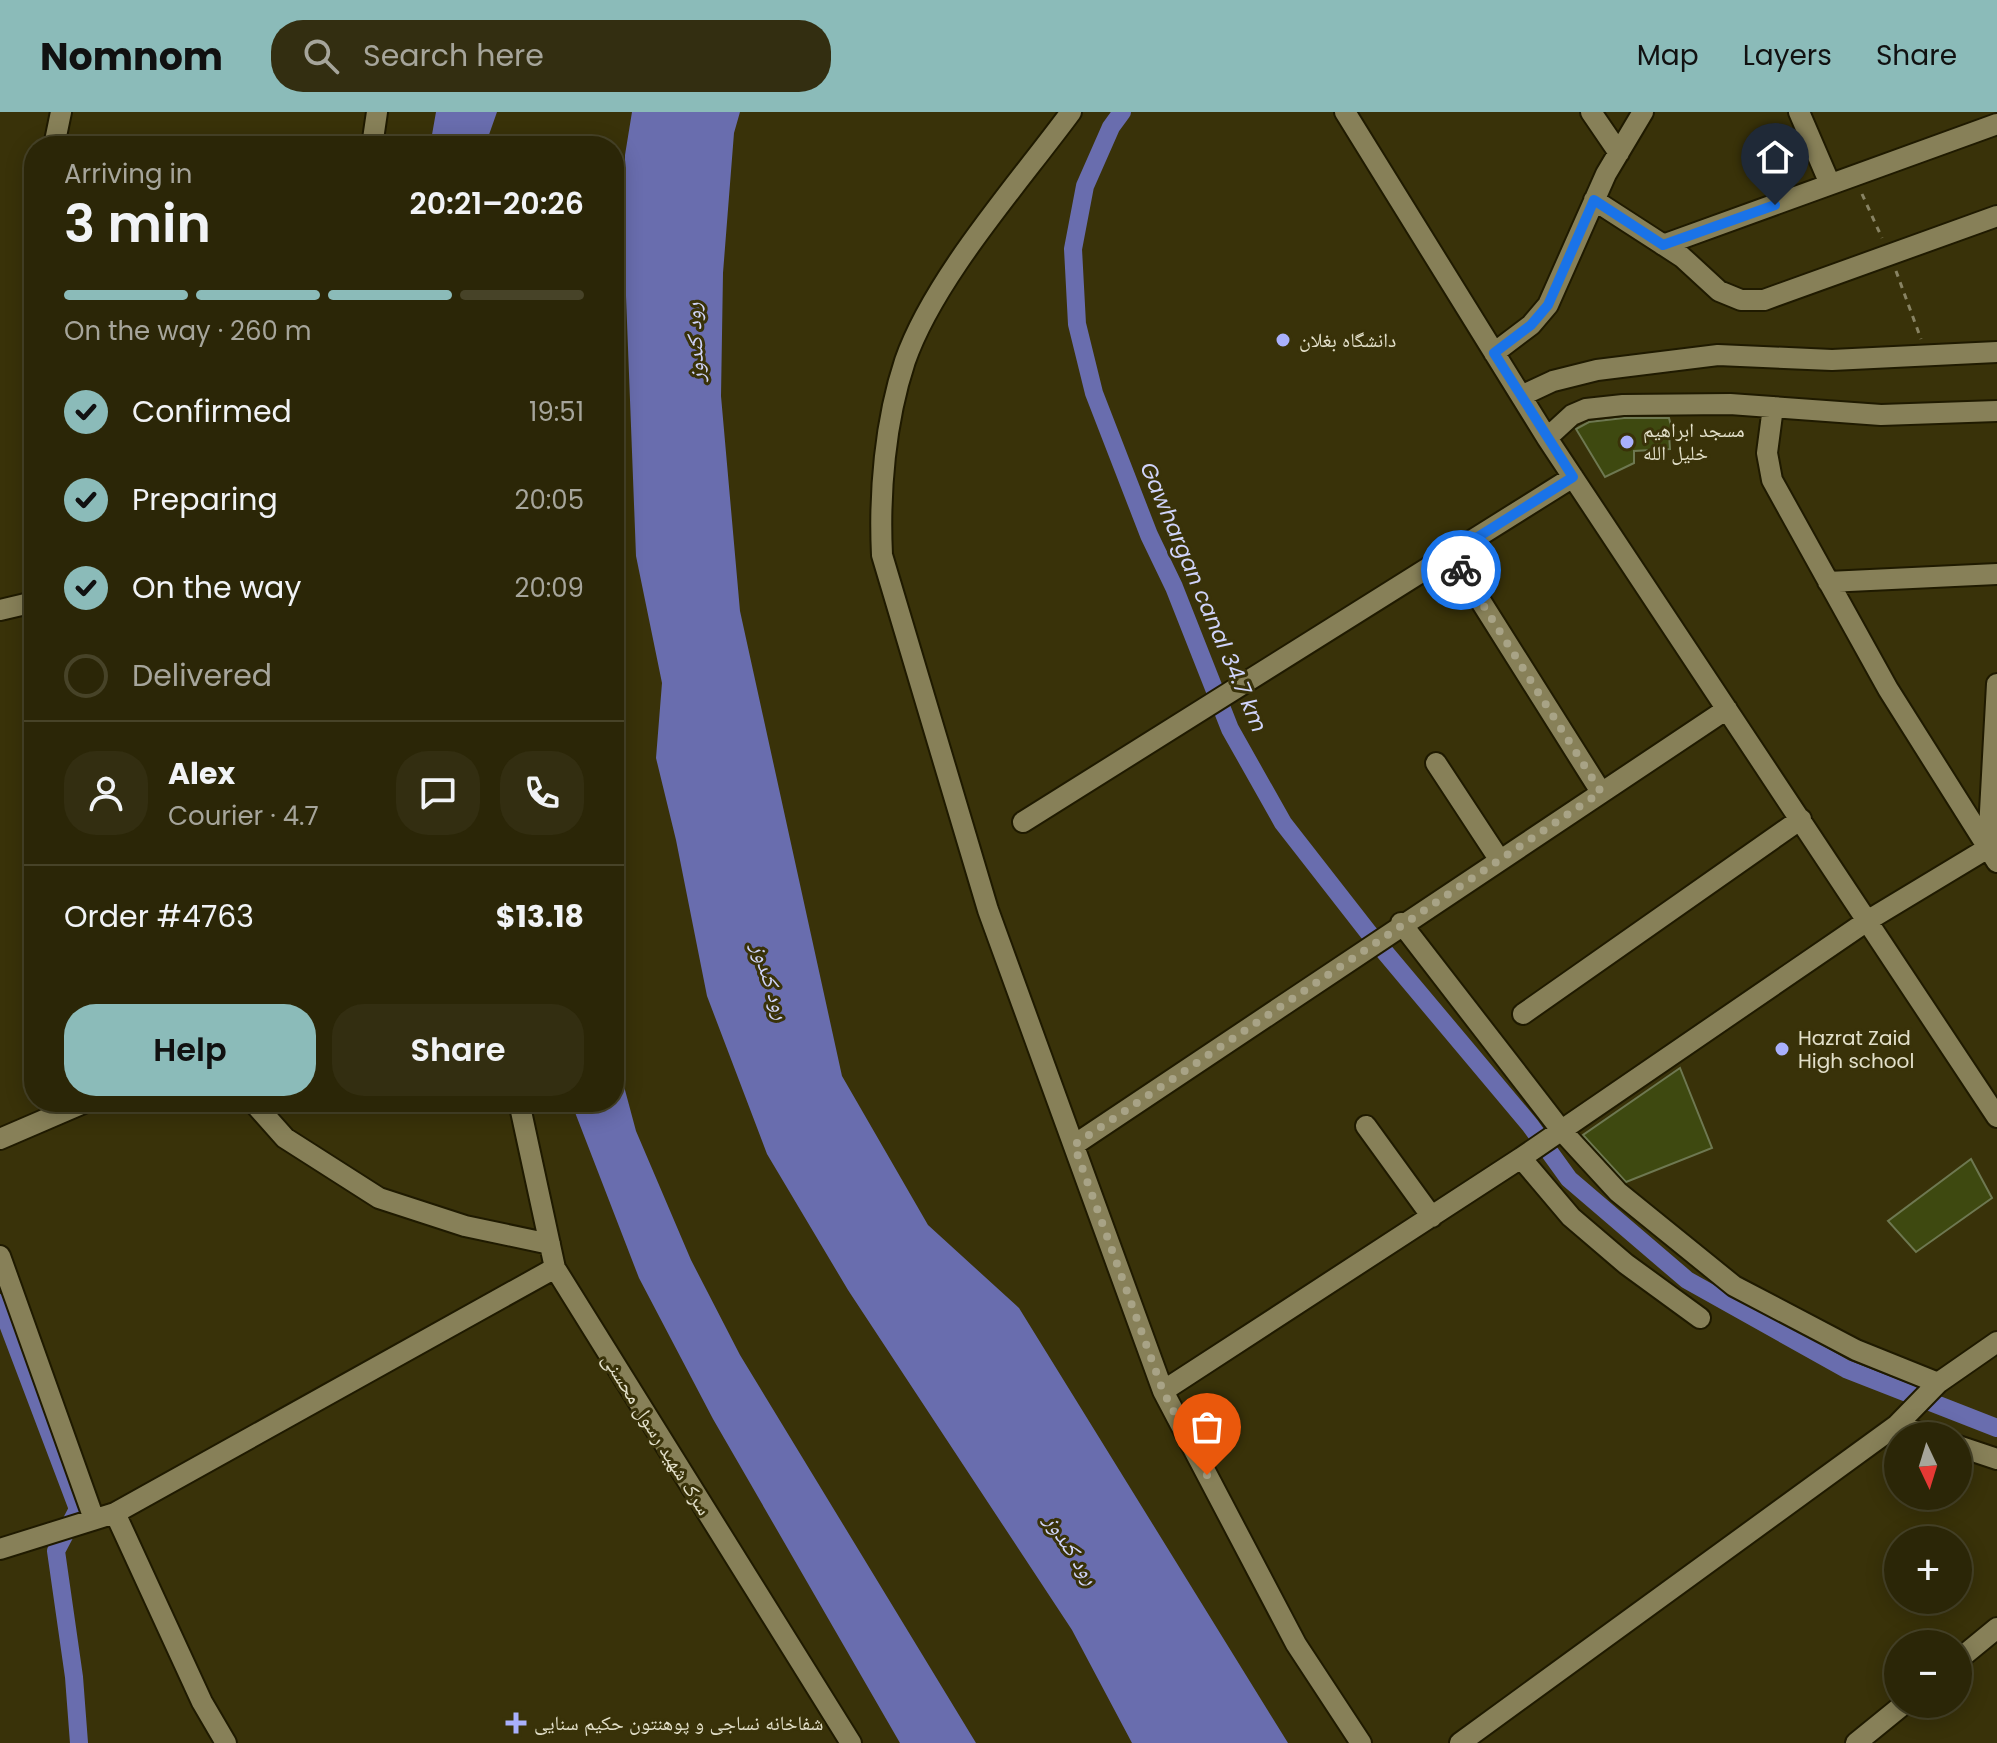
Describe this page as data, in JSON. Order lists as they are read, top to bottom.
{
  "streets": {
    "street": ["سرک شهید رسول محسنی"]
  },
  "water": ["رود کندوز", "Gawhargan canal 34.7 km"],
  "places": {
    "other": ["دانشگاه بغلان", "مسجد ابراهیم خلیل الله", "Hazrat Zaid High school"],
    "health": ["شفاخانه نساجی و پوهنتون حکیم سنایی"]
  },
  "north": "bottom",
  "page": {
    "header": "Nomnom",
    "search": "Search here",
    "nav": ["Map", "Layers", "Share"],
    "heading": ["3 min", "Arriving in", "20:21–20:26"],
    "panel": [
      "Alex",
      "Courier · 4.7",
      "Order #4763",
      "$13.18"
    ],
    "bar": "On the way · 260 m",
    "list": [
      ["Confirmed", "19:51"],
      ["Preparing", "20:05"],
      ["On the way", "20:09"],
      "Delivered"
    ],
    "buttons": ["Help", "Share"],
    "map_buttons": ["+", "−"]
  }
}
